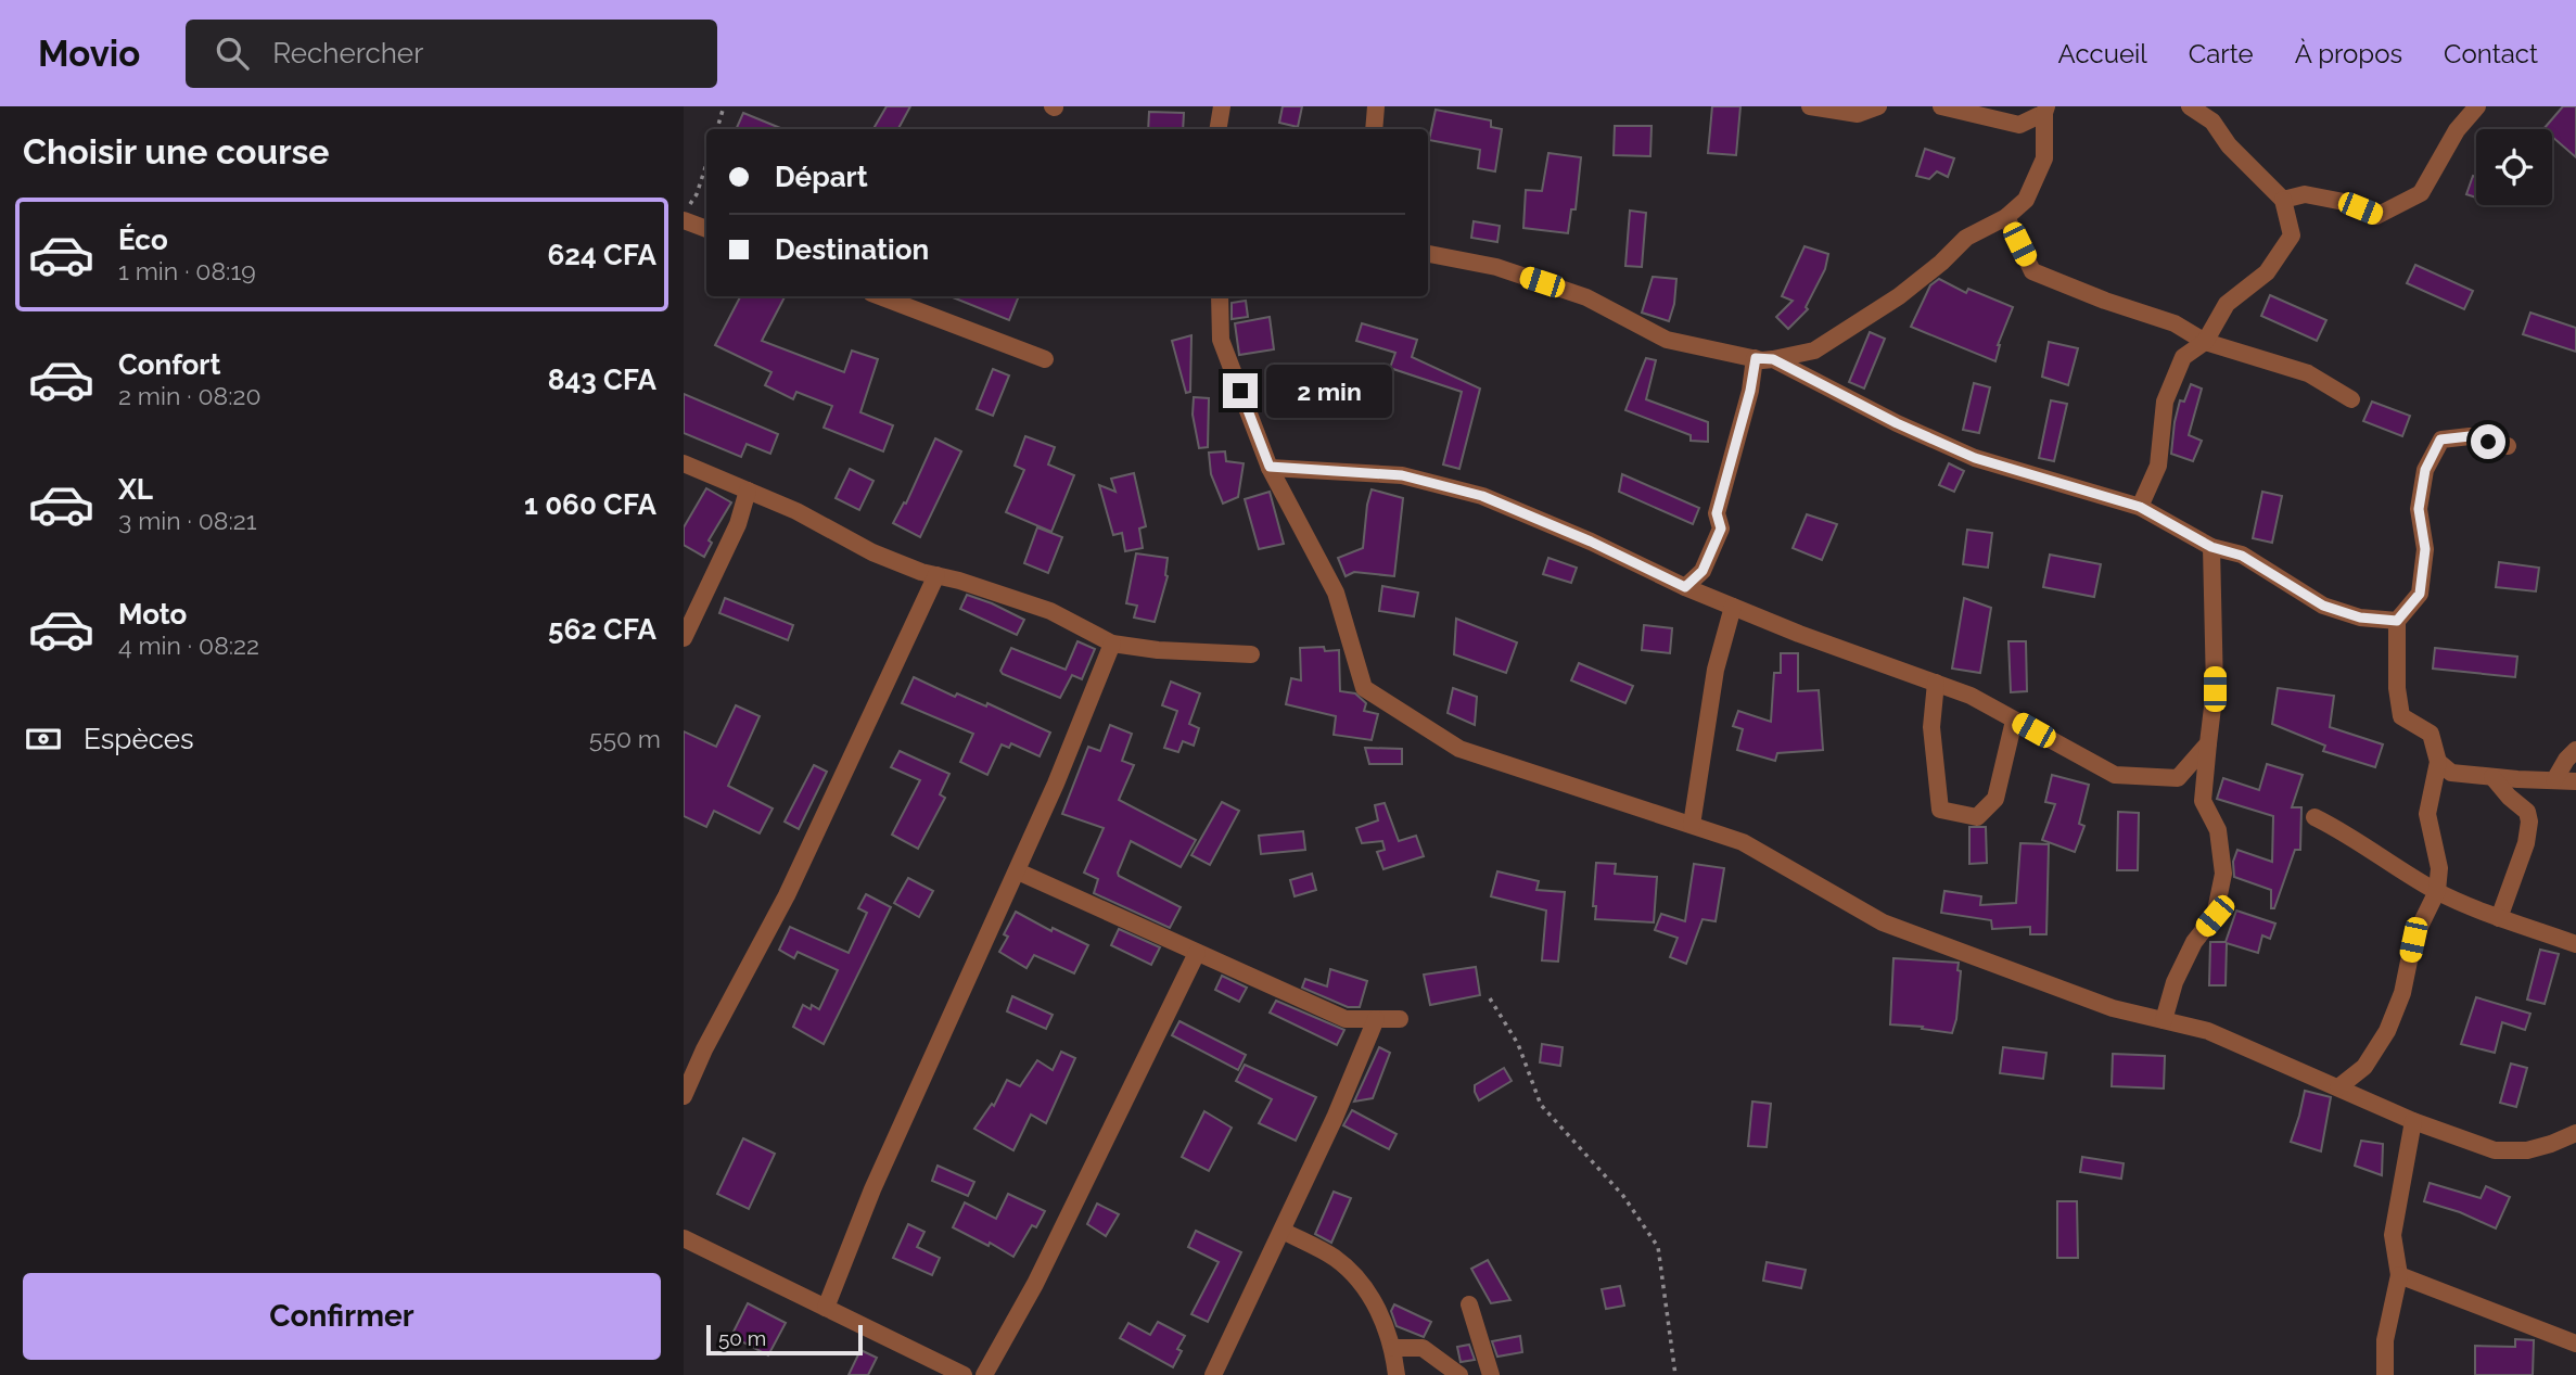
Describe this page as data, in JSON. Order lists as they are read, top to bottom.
{
  "scale_bar": "50 m",
  "page": {
    "header": "Movio",
    "search": "Rechercher",
    "nav": [
      "Accueil",
      "Carte",
      "À propos",
      "Contact"
    ],
    "heading": "Choisir une course",
    "banner": ["Départ", "Destination"],
    "list": [
      {
        "name": "Éco",
        "note": "1 min · 08:19",
        "value": "624 CFA"
      },
      {
        "name": "Confort",
        "note": "2 min · 08:20",
        "value": "843 CFA"
      },
      {
        "name": "XL",
        "note": "3 min · 08:21",
        "value": "1 060 CFA"
      },
      {
        "name": "Moto",
        "note": "4 min · 08:22",
        "value": "562 CFA"
      }
    ],
    "bubble": "2 min",
    "pay": ["Espèces", "550 m"],
    "buttons": "Confirmer",
    "scale": "50 m"
  }
}
